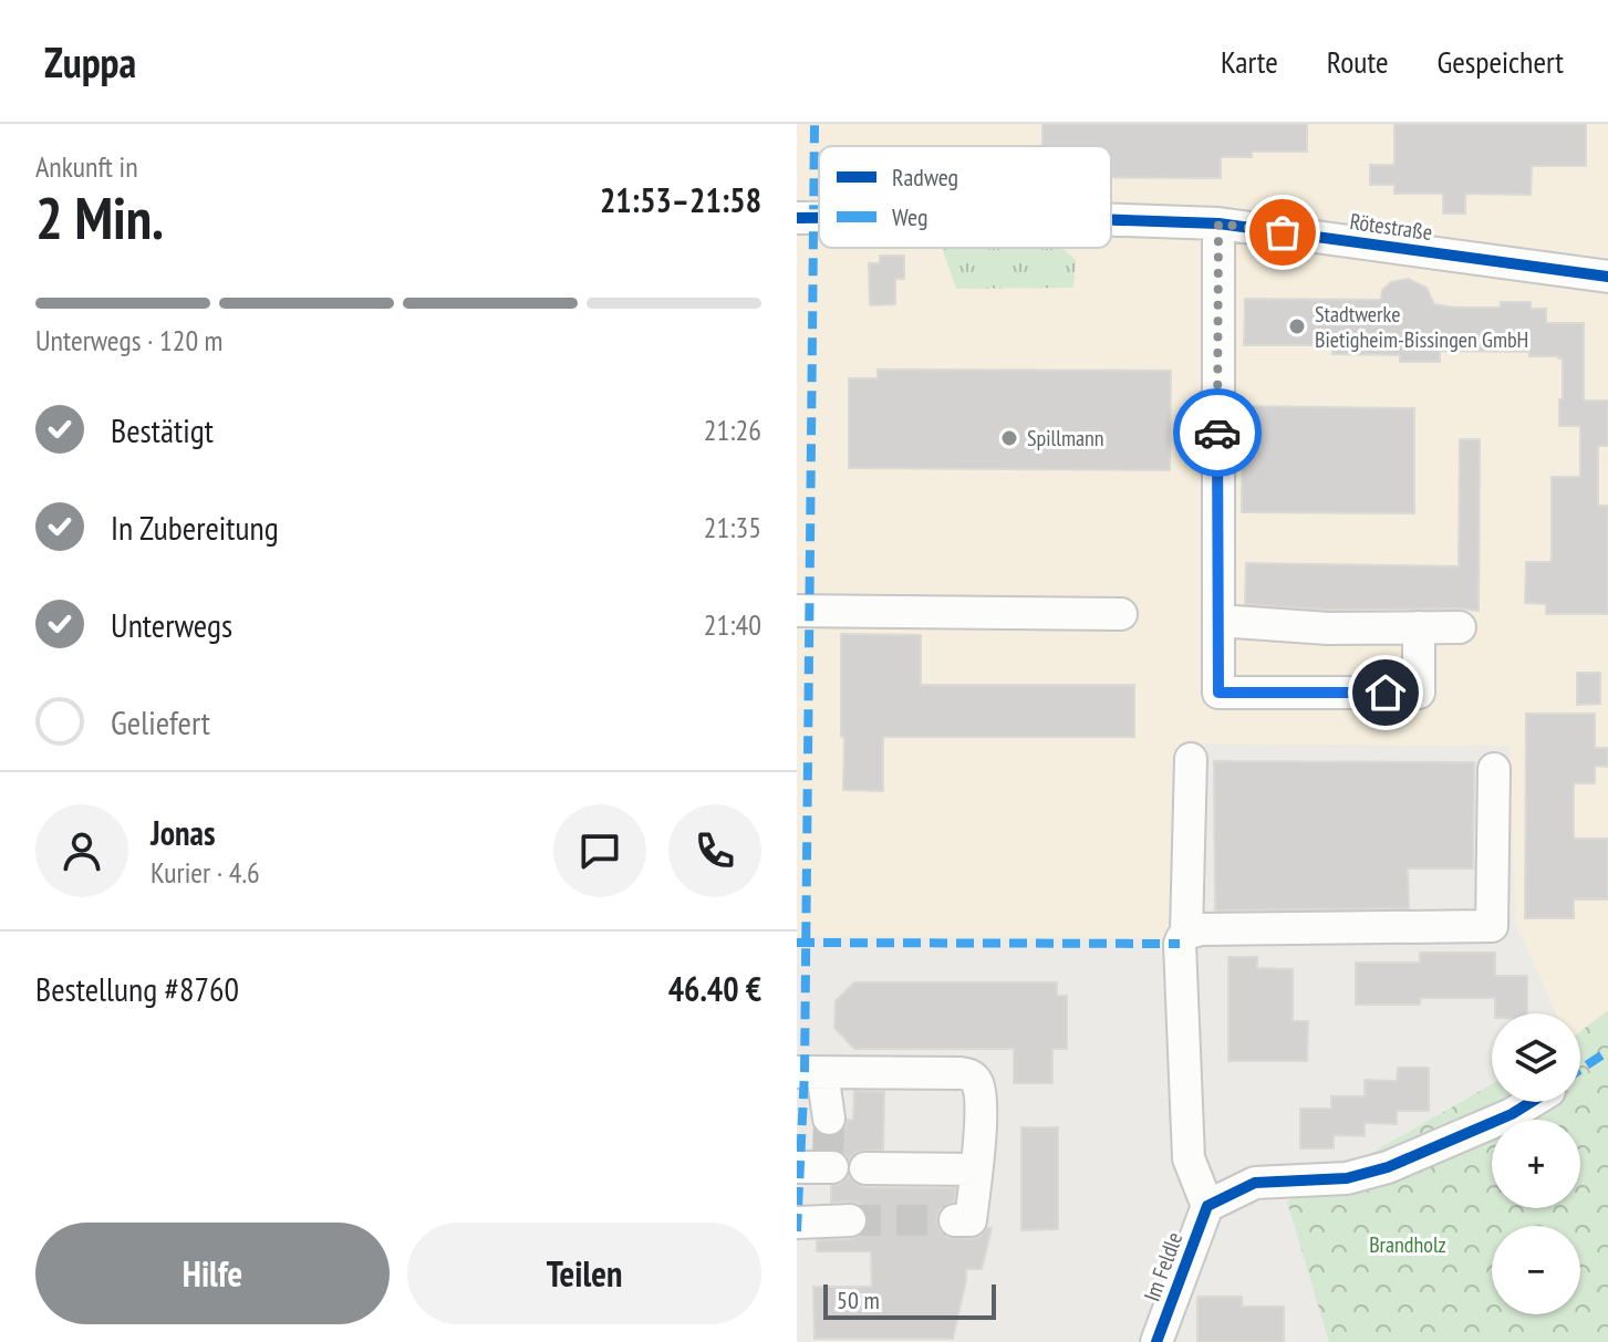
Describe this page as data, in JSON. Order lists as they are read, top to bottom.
{
  "streets": {
    "street": ["Rötestraße", "Im Feldle"]
  },
  "parks": ["Brandholz"],
  "places": ["Stadtwerke Bietigheim-Bissingen GmbH", "Spillmann"],
  "legend": ["Radweg", "Weg"],
  "scale_bar": "50 m",
  "page": {
    "header": "Zuppa",
    "nav": ["Karte", "Route", "Gespeichert"],
    "heading": ["2 Min.", "Ankunft in", "21:53–21:58"],
    "panel": [
      "Jonas",
      "Kurier · 4.6",
      "Bestellung #8760",
      "46.40 €"
    ],
    "bar": "Unterwegs · 120 m",
    "list": [
      ["Bestätigt", "21:26"],
      ["In Zubereitung", "21:35"],
      ["Unterwegs", "21:40"],
      "Geliefert"
    ],
    "map_buttons": ["+", "−"],
    "buttons": ["Hilfe", "Teilen"],
    "scale": "50 m"
  }
}
